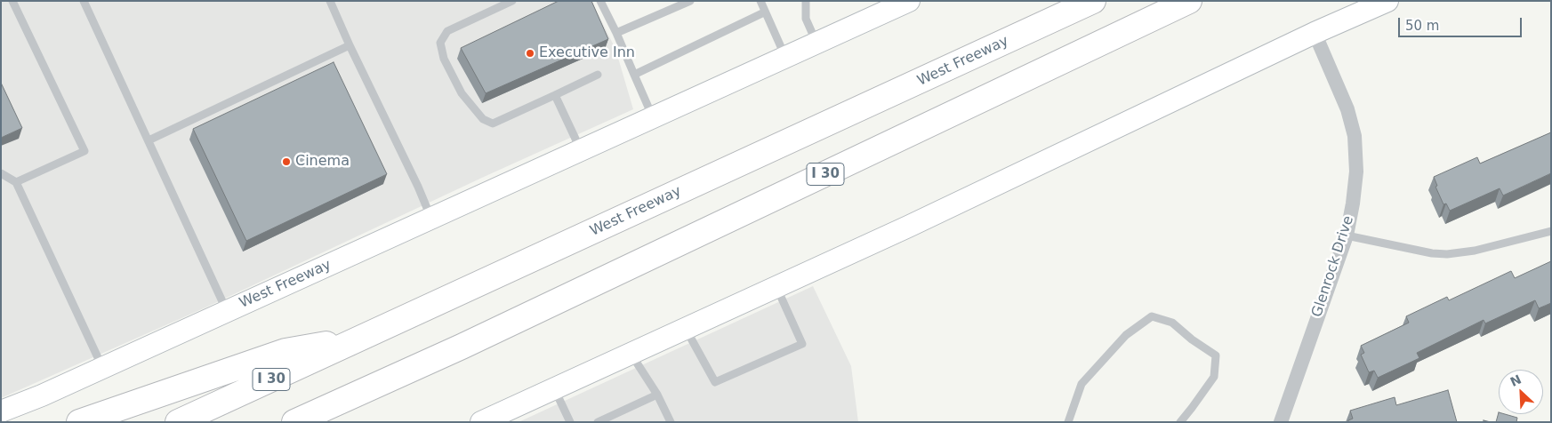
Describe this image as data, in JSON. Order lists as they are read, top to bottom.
{
  "streets": {
    "highway": ["West Freeway", "I 30"],
    "street": ["Glenrock Drive"]
  },
  "places": ["Executive Inn", "Cinema"],
  "scale_bar": "50 m",
  "north": "top left"
}
